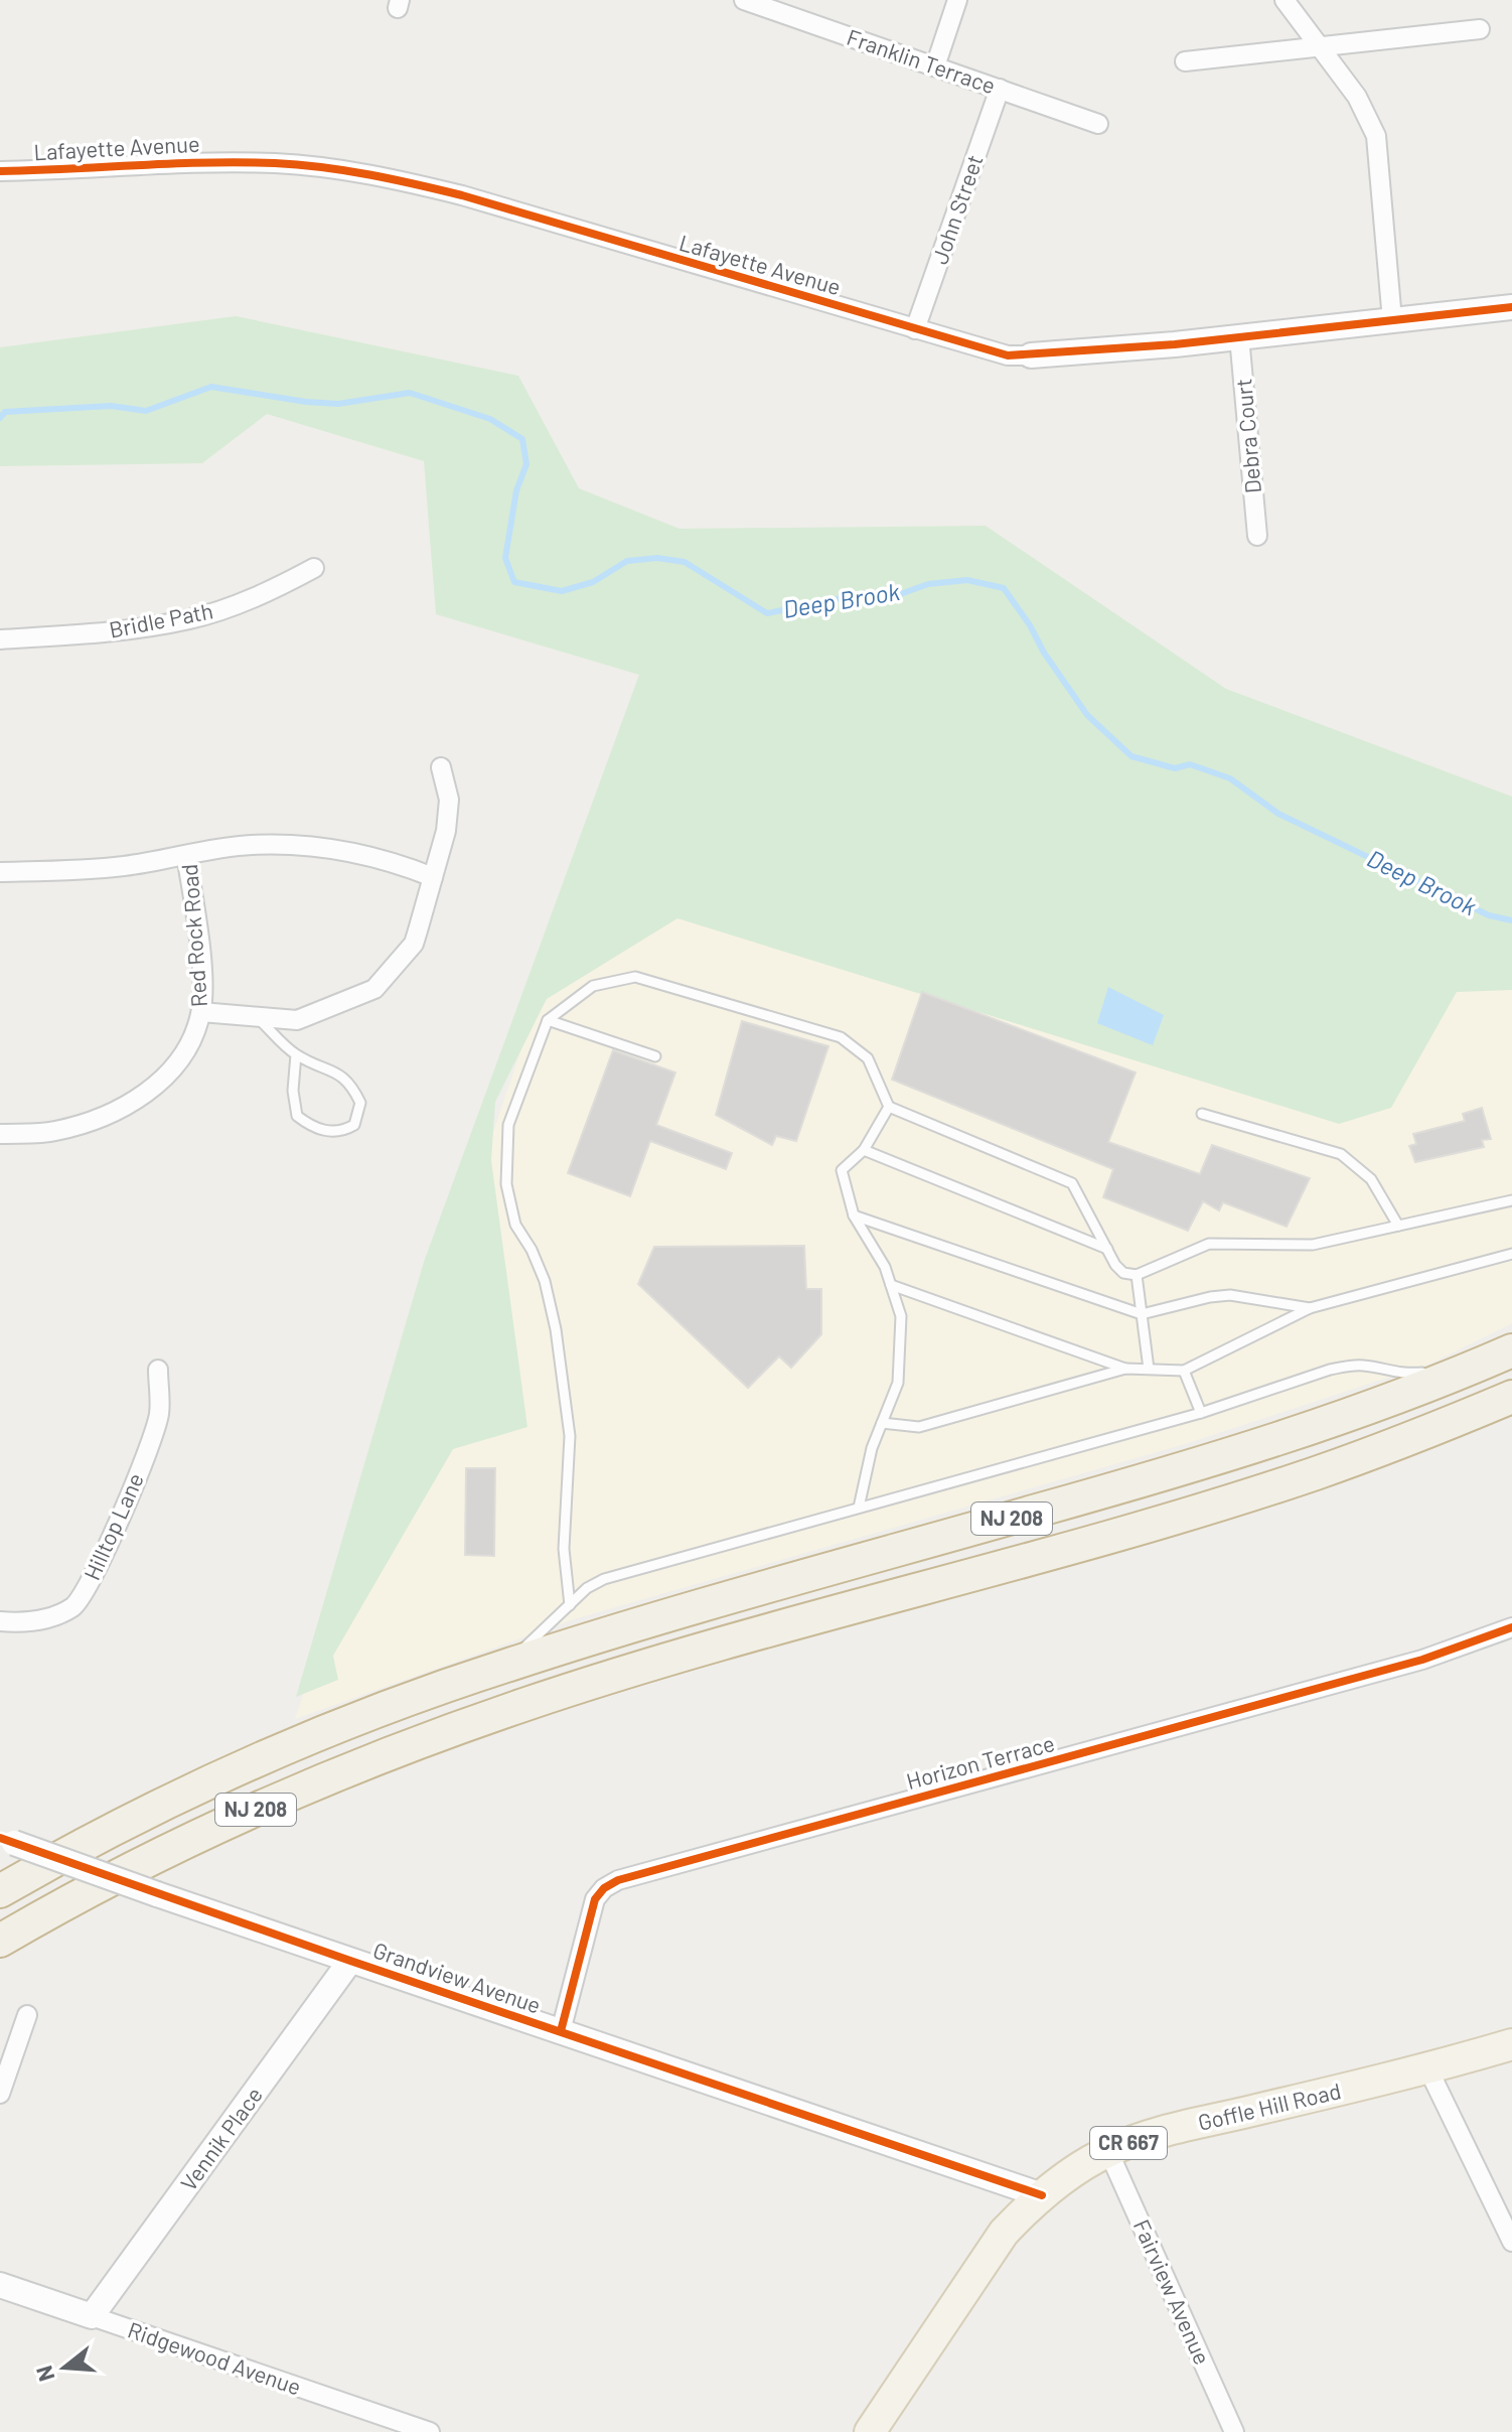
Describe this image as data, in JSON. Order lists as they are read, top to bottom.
{
  "streets": {
    "highway": ["NJ 208"],
    "main road": ["Goffle Hill Road", "CR 667"],
    "street": [
      "Franklin Terrace",
      "Lafayette Avenue",
      "John Street",
      "Debra Court",
      "Bridle Path",
      "Red Rock Road",
      "Hilltop Lane",
      "Horizon Terrace",
      "Grandview Avenue",
      "Vennik Place",
      "Fairview Avenue",
      "Ridgewood Avenue"
    ]
  },
  "crossings": [
    ["Franklin Terrace", "John Street"],
    ["Lafayette Avenue", "John Street"],
    ["Lafayette Avenue", "Debra Court"],
    ["Horizon Terrace", "Grandview Avenue"],
    ["Grandview Avenue", "Goffle Hill Road"],
    ["Grandview Avenue", "Vennik Place"],
    ["Goffle Hill Road", "Fairview Avenue"],
    ["Vennik Place", "Ridgewood Avenue"]
  ],
  "water": ["Deep Brook"],
  "north": "left"
}
